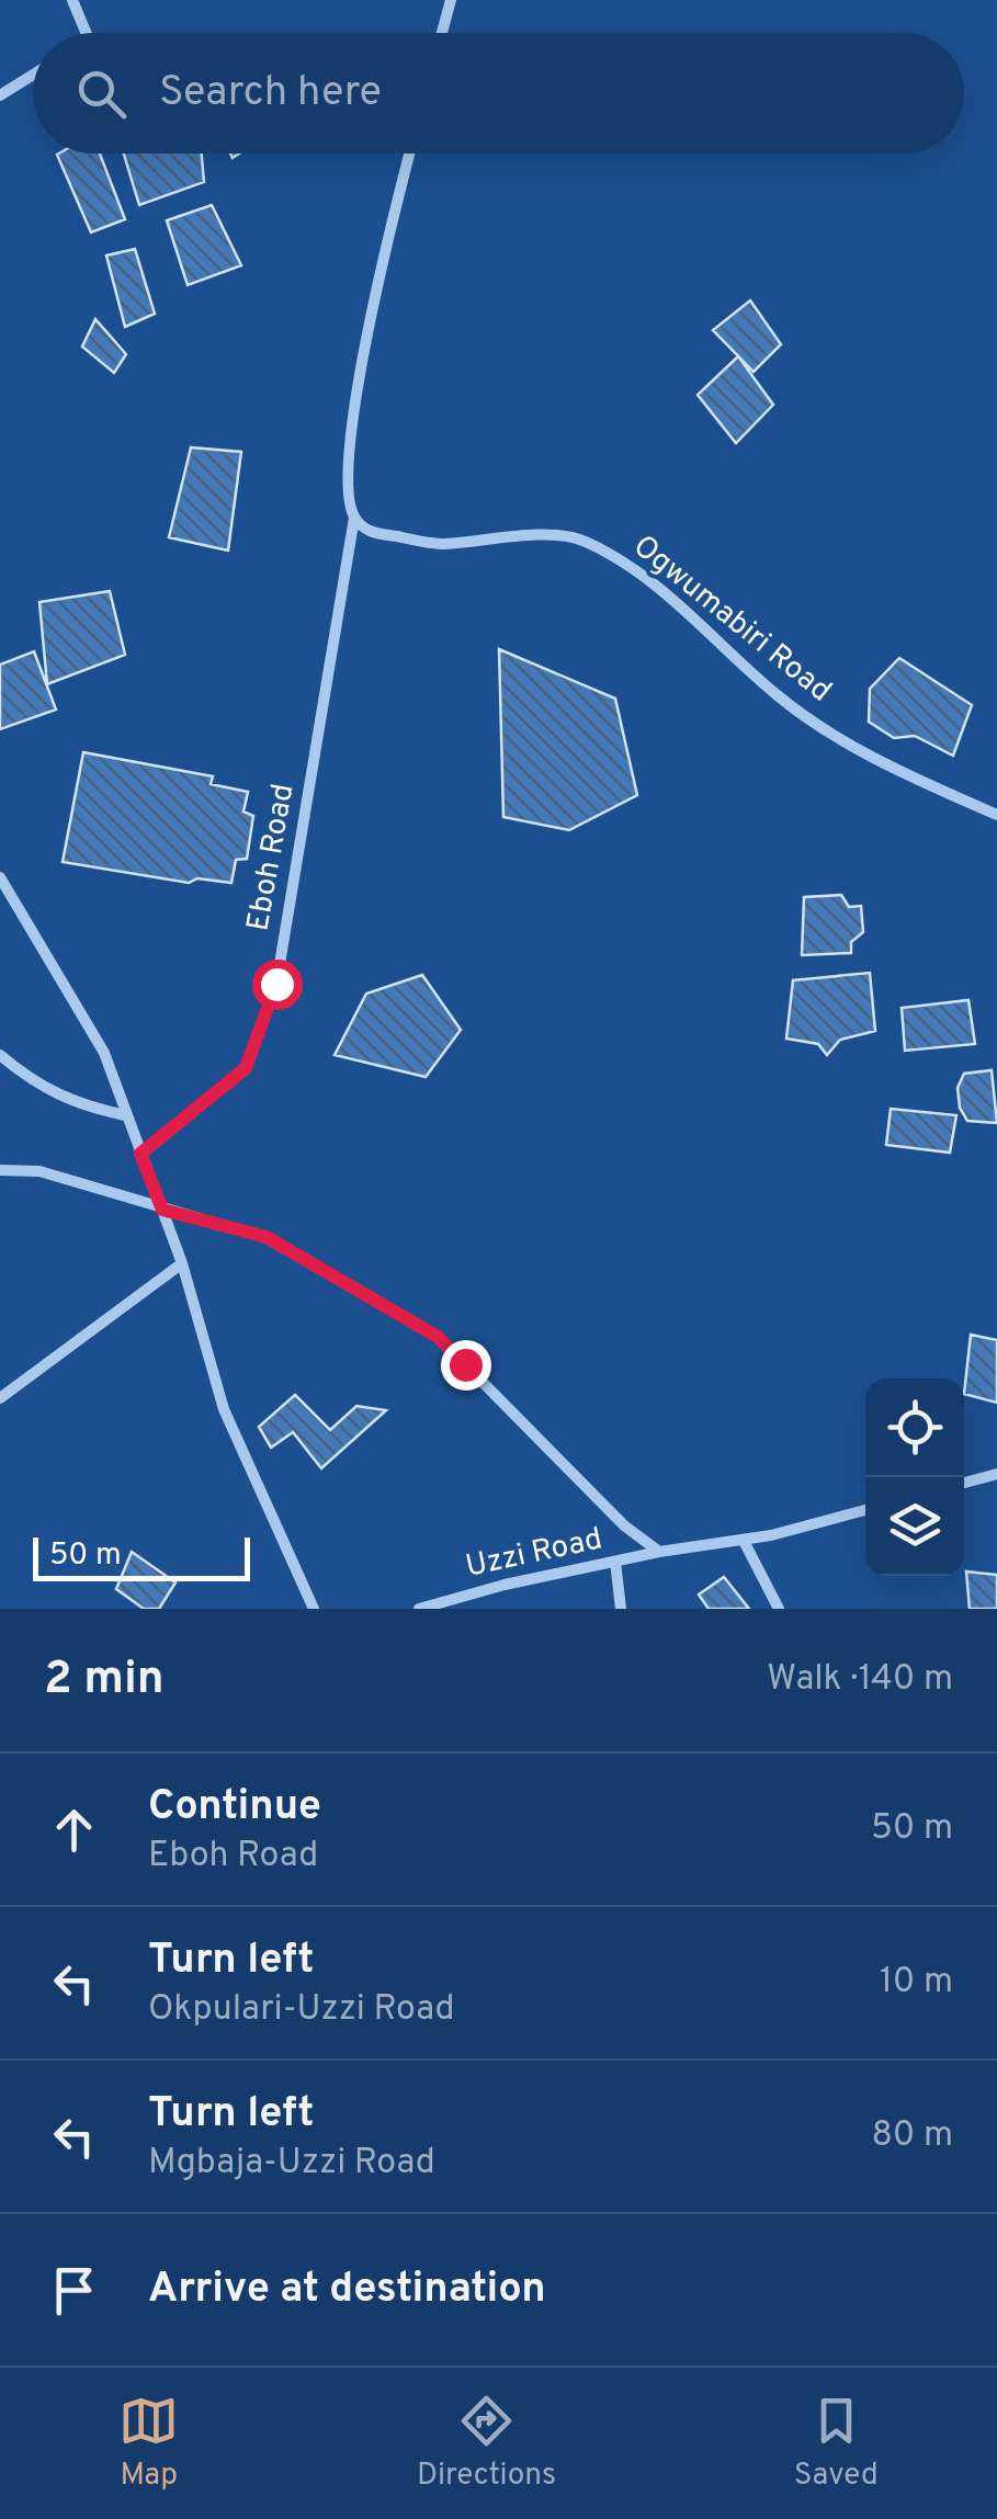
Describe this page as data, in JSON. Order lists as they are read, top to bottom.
{
  "streets": {
    "street": ["Ogwumabiri Road", "Eboh Road", "Uzzi Road"]
  },
  "crossings": [
    ["Ogwumabiri Road", "Eboh Road"]
  ],
  "scale_bar": "50 m",
  "page": {
    "search": "Search here",
    "scale": "50 m",
    "heading": ["2 min", "Walk · 140 m"],
    "list": [
      ["Continue", "Eboh Road", "50 m"],
      ["Turn left", "Okpulari-Uzzi Road", "10 m"],
      ["Turn left", "Mgbaja-Uzzi Road", "80 m"],
      "Arrive at destination"
    ],
    "nav": ["Map", "Directions", "Saved"]
  }
}
